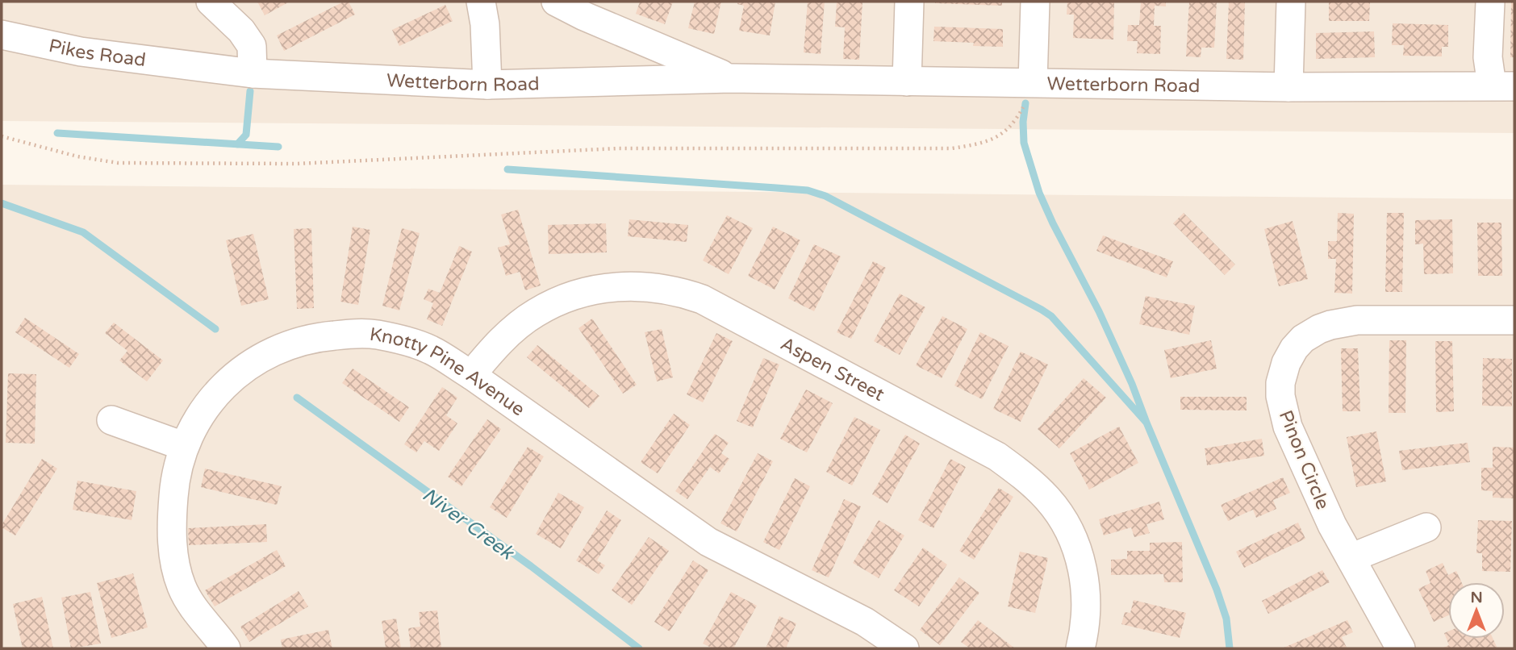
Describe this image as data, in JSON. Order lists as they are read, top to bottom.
{
  "streets": {
    "street": [
      "Pikes Road",
      "Wetterborn Road",
      "Aspen Street",
      "Knotty Pine Avenue",
      "Pinon Circle"
    ]
  },
  "crossings": [
    ["Pikes Road", "Wetterborn Road"],
    ["Aspen Street", "Knotty Pine Avenue"]
  ],
  "water": ["Niver Creek"],
  "north": "top"
}
